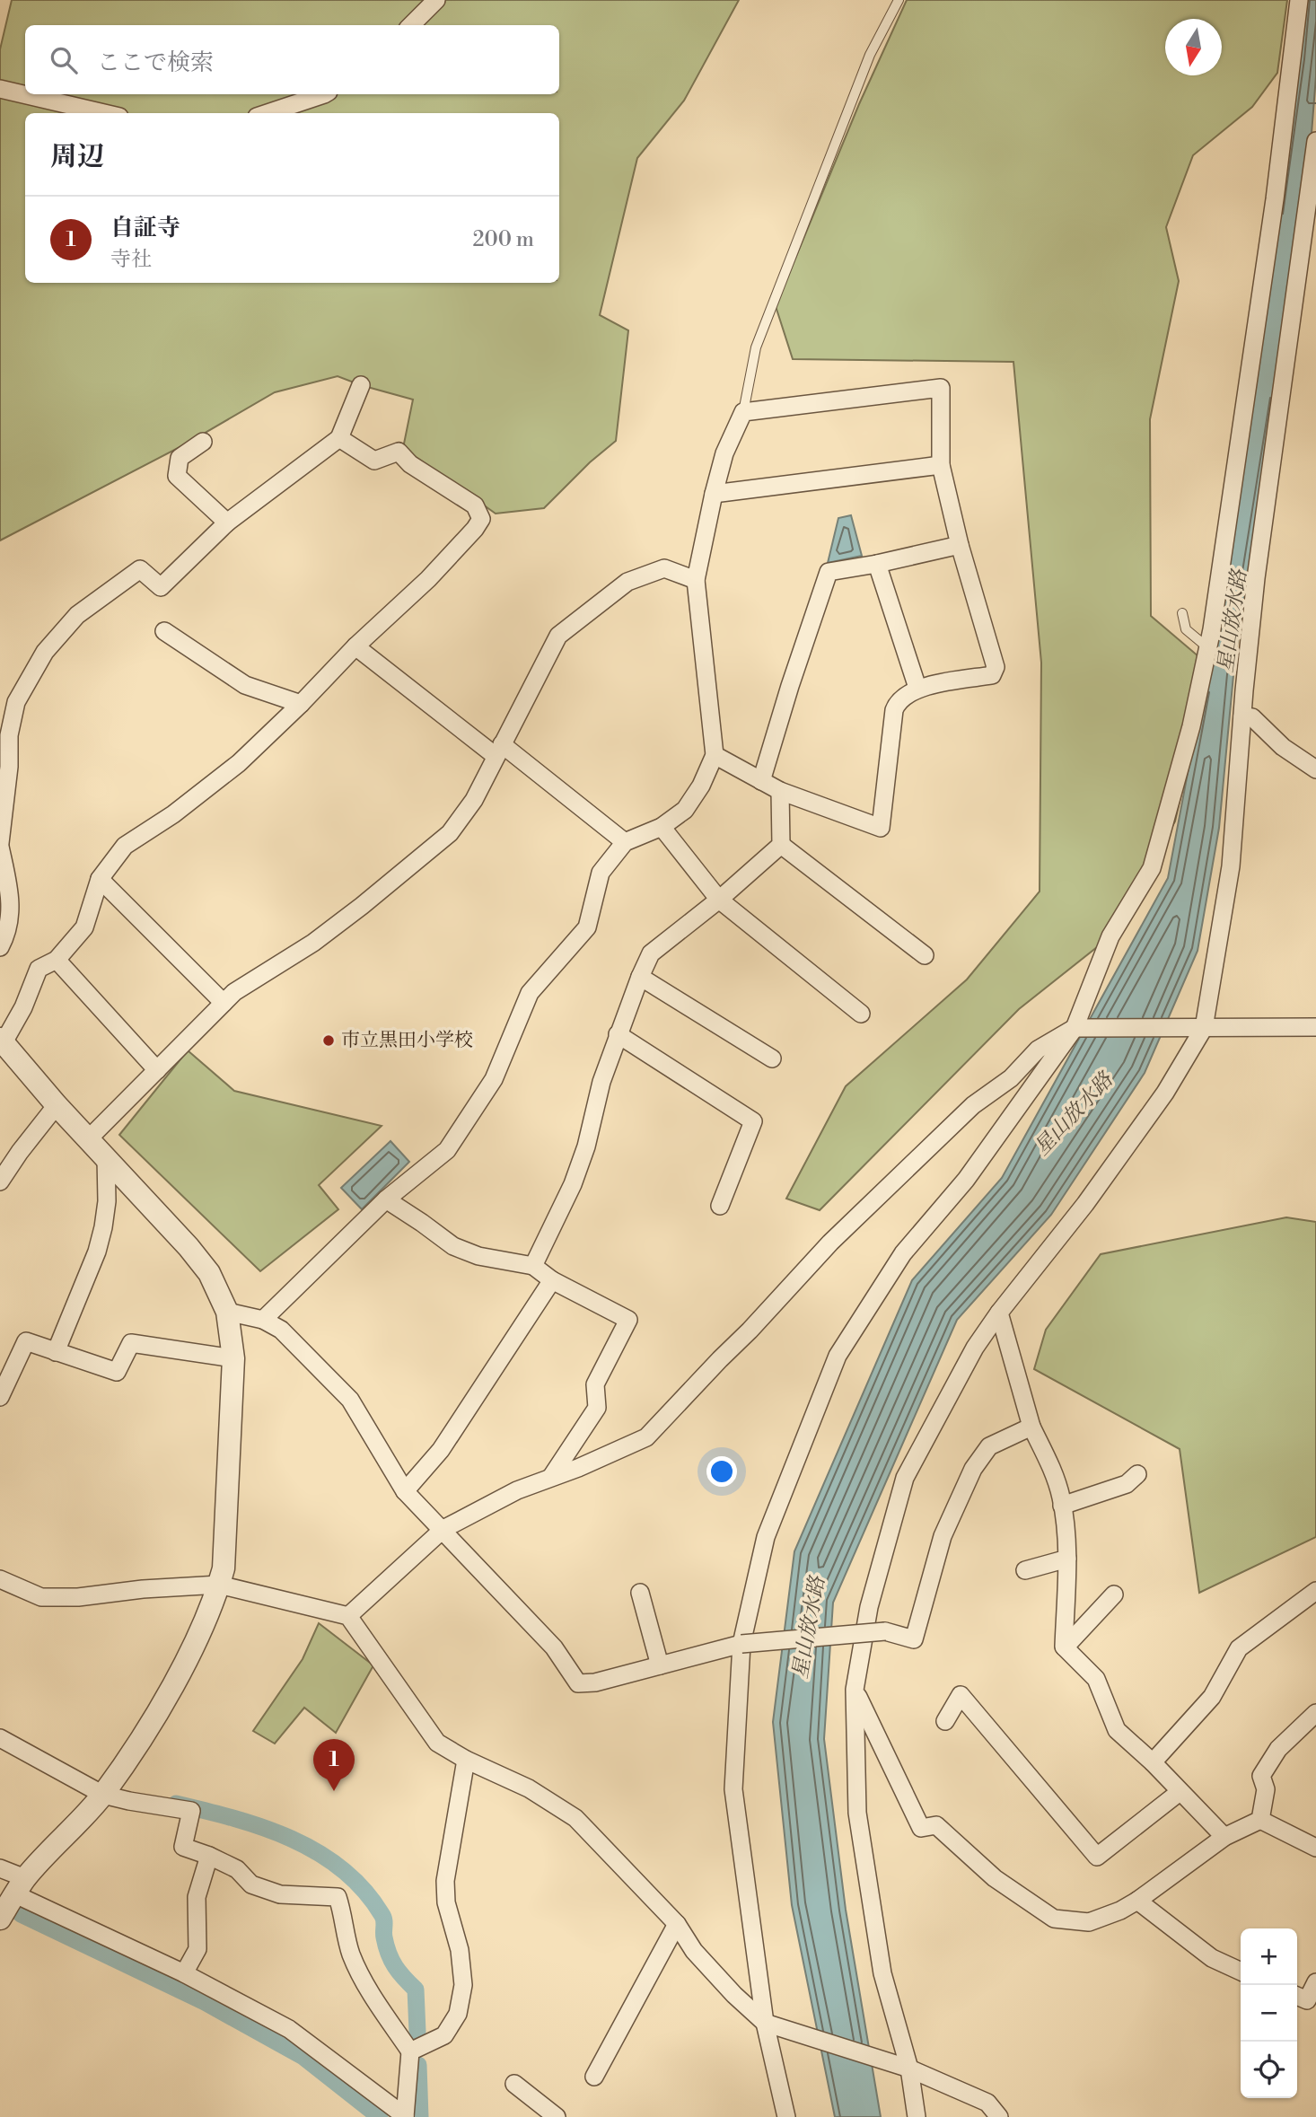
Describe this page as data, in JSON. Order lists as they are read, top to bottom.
{
  "water": ["星山放水路"],
  "places": ["市立黒田小学校"],
  "north": "bottom",
  "page": {
    "search": "ここで検索",
    "heading": "周辺",
    "list": [
      {
        "mark": "1",
        "name": "自証寺",
        "note": "寺社",
        "value": "200 m"
      }
    ],
    "pins": "1",
    "map_buttons": ["+", "−"]
  }
}
